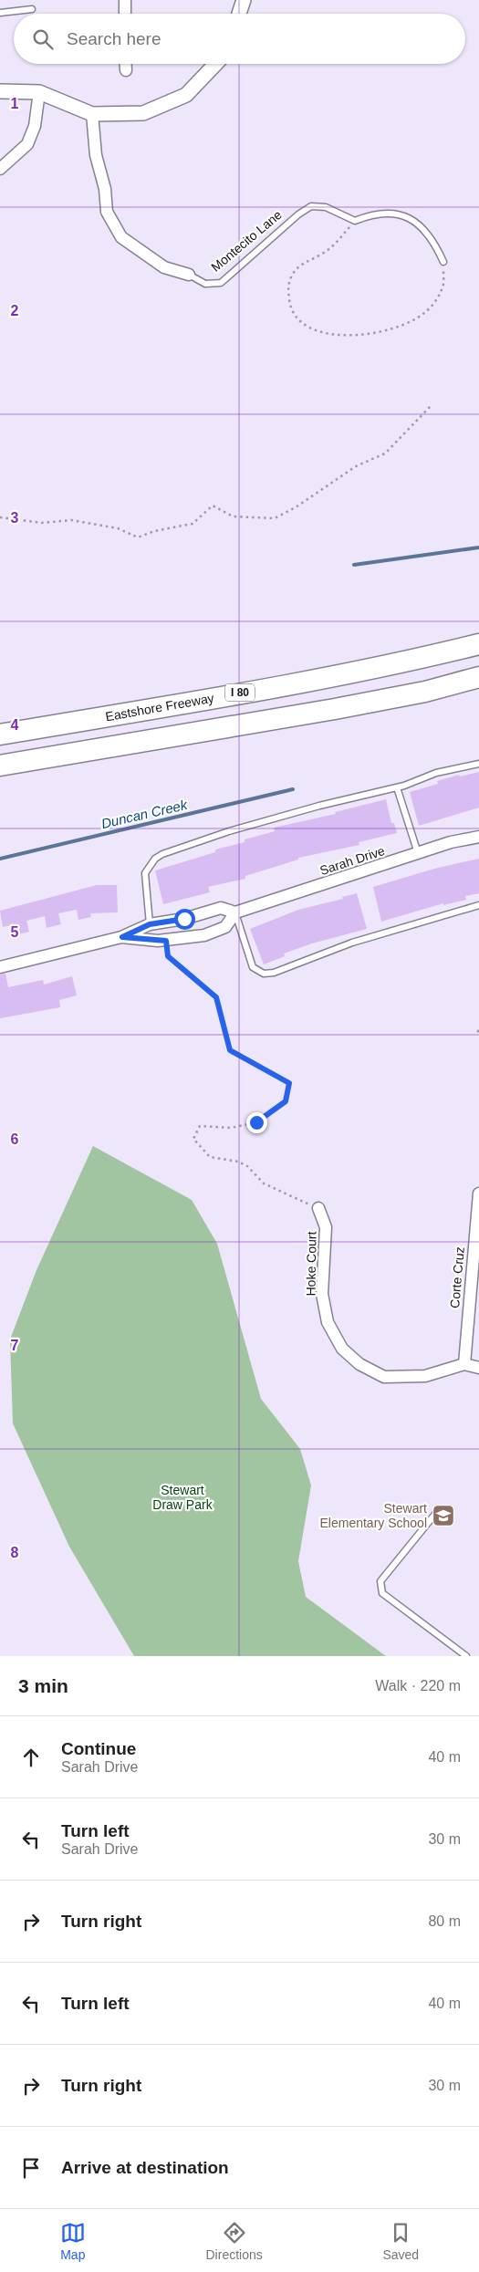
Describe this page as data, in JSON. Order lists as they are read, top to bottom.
{
  "streets": {
    "highway": ["I 80", "Eastshore Freeway"],
    "street": [
      "Montecito Lane",
      "Sarah Drive",
      "Hoke Court",
      "Corte Cruz"
    ]
  },
  "crossings": [
    ["Hoke Court", "Corte Cruz"]
  ],
  "water": ["Duncan Creek"],
  "parks": ["Stewart Draw Park"],
  "places": {
    "school or university": ["Stewart Elementary School"]
  },
  "page": {
    "search": "Search here",
    "heading": ["3 min", "Walk · 220 m"],
    "list": [
      ["Continue", "Sarah Drive", "40 m"],
      ["Turn left", "Sarah Drive", "30 m"],
      ["Turn right", "80 m"],
      ["Turn left", "40 m"],
      ["Turn right", "30 m"],
      "Arrive at destination"
    ],
    "nav": ["Map", "Directions", "Saved"]
  },
  "grid": {
    "rows": [
      "1",
      "2",
      "3",
      "4",
      "5",
      "6",
      "7",
      "8"
    ]
  }
}
